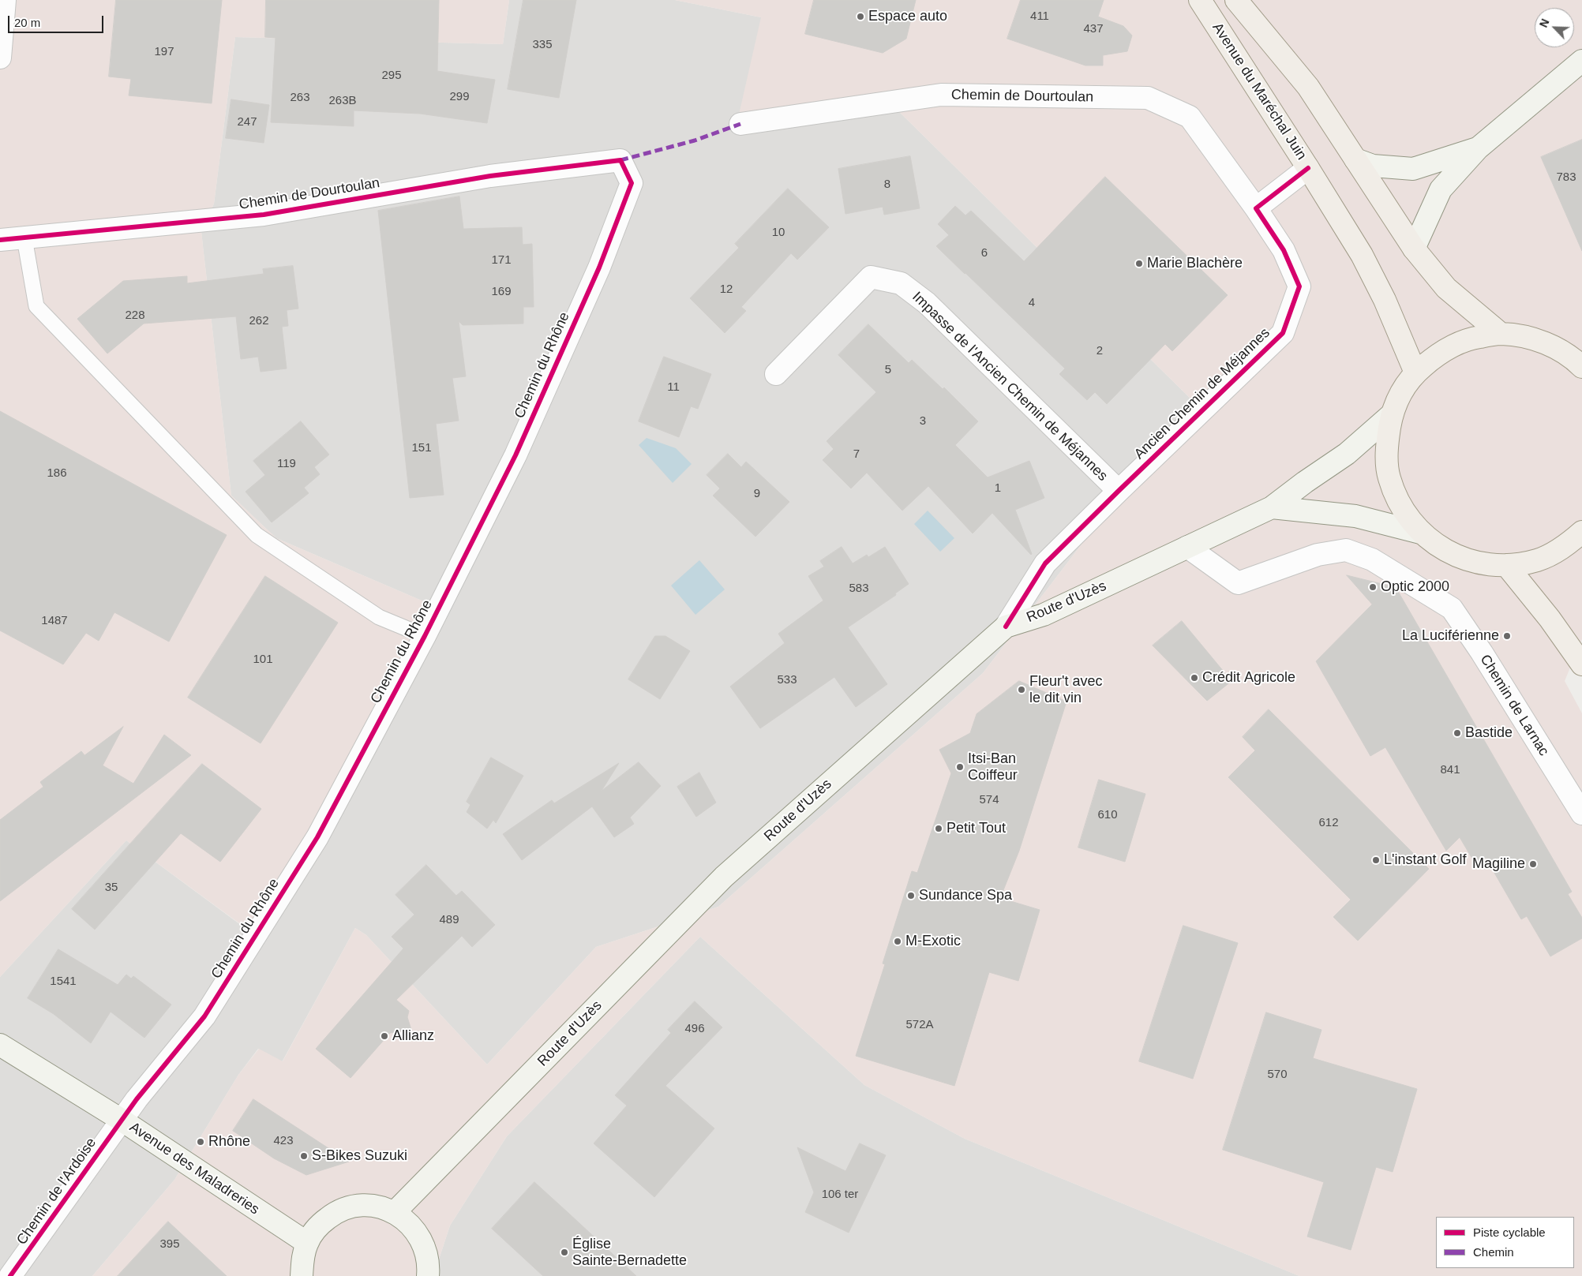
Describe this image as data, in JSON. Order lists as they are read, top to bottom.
{
  "streets": {
    "main road": ["Avenue du Maréchal Juin", "Route d'Uzès", "Avenue des Maladreries"],
    "street": [
      "Chemin de Dourtoulan",
      "Chemin du Rhône",
      "Impasse de l'Ancien Chemin de Méjannes",
      "Ancien Chemin de Méjannes",
      "Chemin de Larnac",
      "Chemin de l'Ardoise"
    ]
  },
  "crossings": [
    ["Chemin de Dourtoulan", "Chemin du Rhône"],
    ["Chemin de Dourtoulan", "Ancien Chemin de Méjannes"],
    ["Chemin du Rhône", "Avenue des Maladreries"],
    ["Chemin du Rhône", "Chemin de l'Ardoise"],
    ["Impasse de l'Ancien Chemin de Méjannes", "Ancien Chemin de Méjannes"],
    ["Ancien Chemin de Méjannes", "Route d'Uzès"],
    ["Route d'Uzès", "Chemin de Larnac"],
    ["Avenue des Maladreries", "Chemin de l'Ardoise"]
  ],
  "places": [
    "Espace auto",
    "Marie Blachère",
    "Optic 2000",
    "La Luciférienne",
    "Crédit Agricole",
    "Fleur't avec le dit vin",
    "Bastide",
    "Itsi-Ban Coiffeur",
    "Petit Tout",
    "L'instant Golf",
    "Magiline",
    "Sundance Spa",
    "M-Exotic",
    "Allianz",
    "Rhône",
    "S-Bikes Suzuki",
    "Église Sainte-Bernadette"
  ],
  "house_numbers": [
    "411",
    "437",
    "335",
    "197",
    "295",
    "299",
    "263",
    "263B",
    "247",
    "783",
    "8",
    "10",
    "6",
    "171",
    "12",
    "169",
    "4",
    "228",
    "262",
    "2",
    "5",
    "11",
    "3",
    "151",
    "7",
    "119",
    "186",
    "1",
    "9",
    "583",
    "1487",
    "101",
    "533",
    "841",
    "574",
    "610",
    "612",
    "35",
    "489",
    "1541",
    "572A",
    "496",
    "570",
    "423",
    "106 ter",
    "395"
  ],
  "legend": ["Piste cyclable", "Chemin"],
  "scale_bar": "20 m",
  "north": "top left"
}
